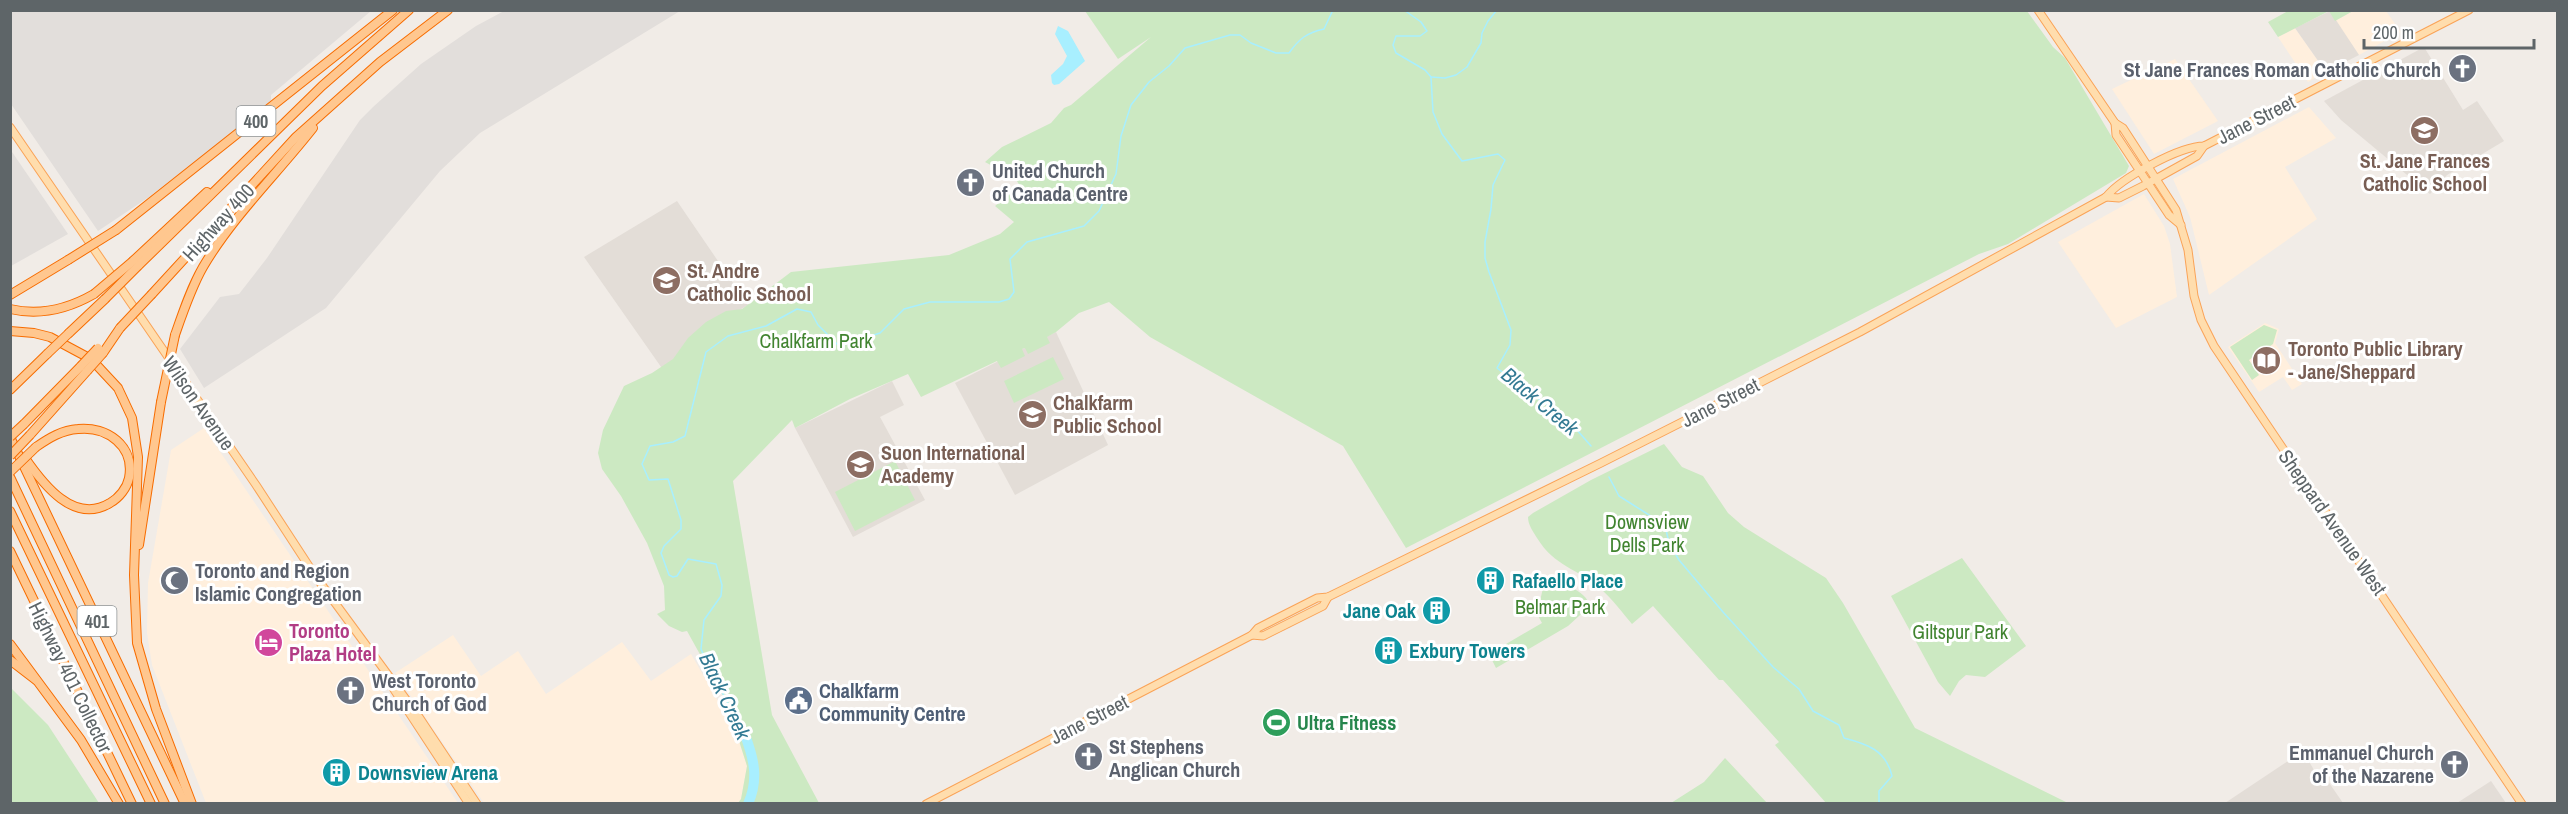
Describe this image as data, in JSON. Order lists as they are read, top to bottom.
{
  "streets": {
    "highway": [
      "400",
      "Highway 400",
      "401",
      "Highway 401 Collector"
    ],
    "main road": ["Jane Street", "Wilson Avenue", "Sheppard Avenue West"]
  },
  "crossings": [
    ["Jane Street", "Sheppard Avenue West"]
  ],
  "water": ["Black Creek"],
  "parks": [
    "Chalkfarm Park",
    "Downsview Dells Park",
    "Belmar Park",
    "Giltspur Park"
  ],
  "places": {
    "church": [
      "St Jane Frances Roman Catholic Church",
      "United Church of Canada Centre",
      "West Toronto Church of God",
      "St Stephens Anglican Church",
      "Emmanuel Church of the Nazarene"
    ],
    "school or university": [
      "St. Jane Frances Catholic School",
      "St. Andre Catholic School",
      "Chalkfarm Public School",
      "Suon International Academy"
    ],
    "library": ["Toronto Public Library - Jane/Sheppard"],
    "building": [
      "Rafaello Place",
      "Jane Oak",
      "Exbury Towers",
      "Downsview Arena"
    ],
    "mosque": ["Toronto and Region Islamic Congregation"],
    "hotel": ["Toronto Plaza Hotel"],
    "public building": ["Chalkfarm Community Centre"],
    "sports": ["Ultra Fitness"]
  },
  "scale_bar": "200 m"
}
